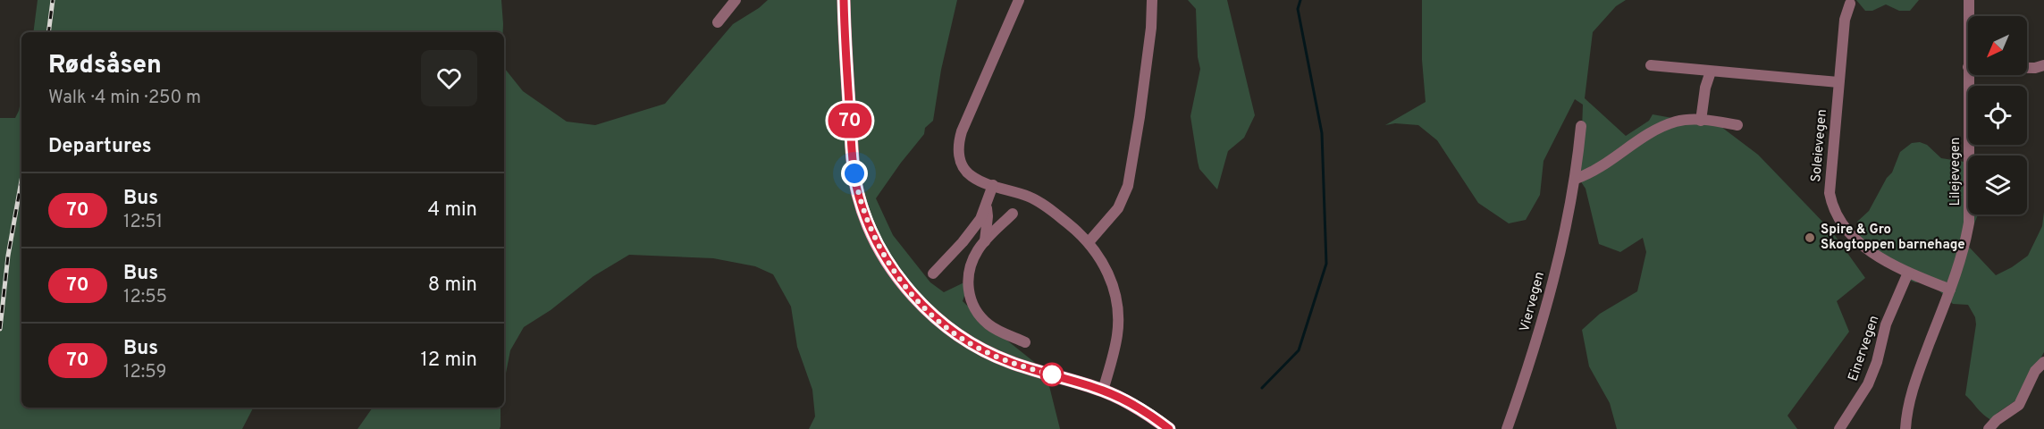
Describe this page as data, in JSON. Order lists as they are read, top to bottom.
{
  "streets": {
    "street": [
      "Soleievegen",
      "Lilejevegen",
      "Viervegen",
      "Einervegen"
    ]
  },
  "crossings": [
    ["Soleievegen", "Lilejevegen"],
    ["Soleievegen", "Einervegen"]
  ],
  "places": ["Spire & Gro Skogtoppen barnehage"],
  "lines": ["bus line 70"],
  "north": "bottom left",
  "page": {
    "on_map": "70",
    "heading": [
      ["Rødsåsen", "Walk · 4 min · 250 m"],
      "Departures"
    ],
    "list": [
      {
        "mark": "70",
        "name": "Bus",
        "note": "12:51",
        "value": "4 min"
      },
      {
        "mark": "70",
        "name": "Bus",
        "note": "12:55",
        "value": "8 min"
      },
      {
        "mark": "70",
        "name": "Bus",
        "note": "12:59",
        "value": "12 min"
      }
    ]
  }
}
